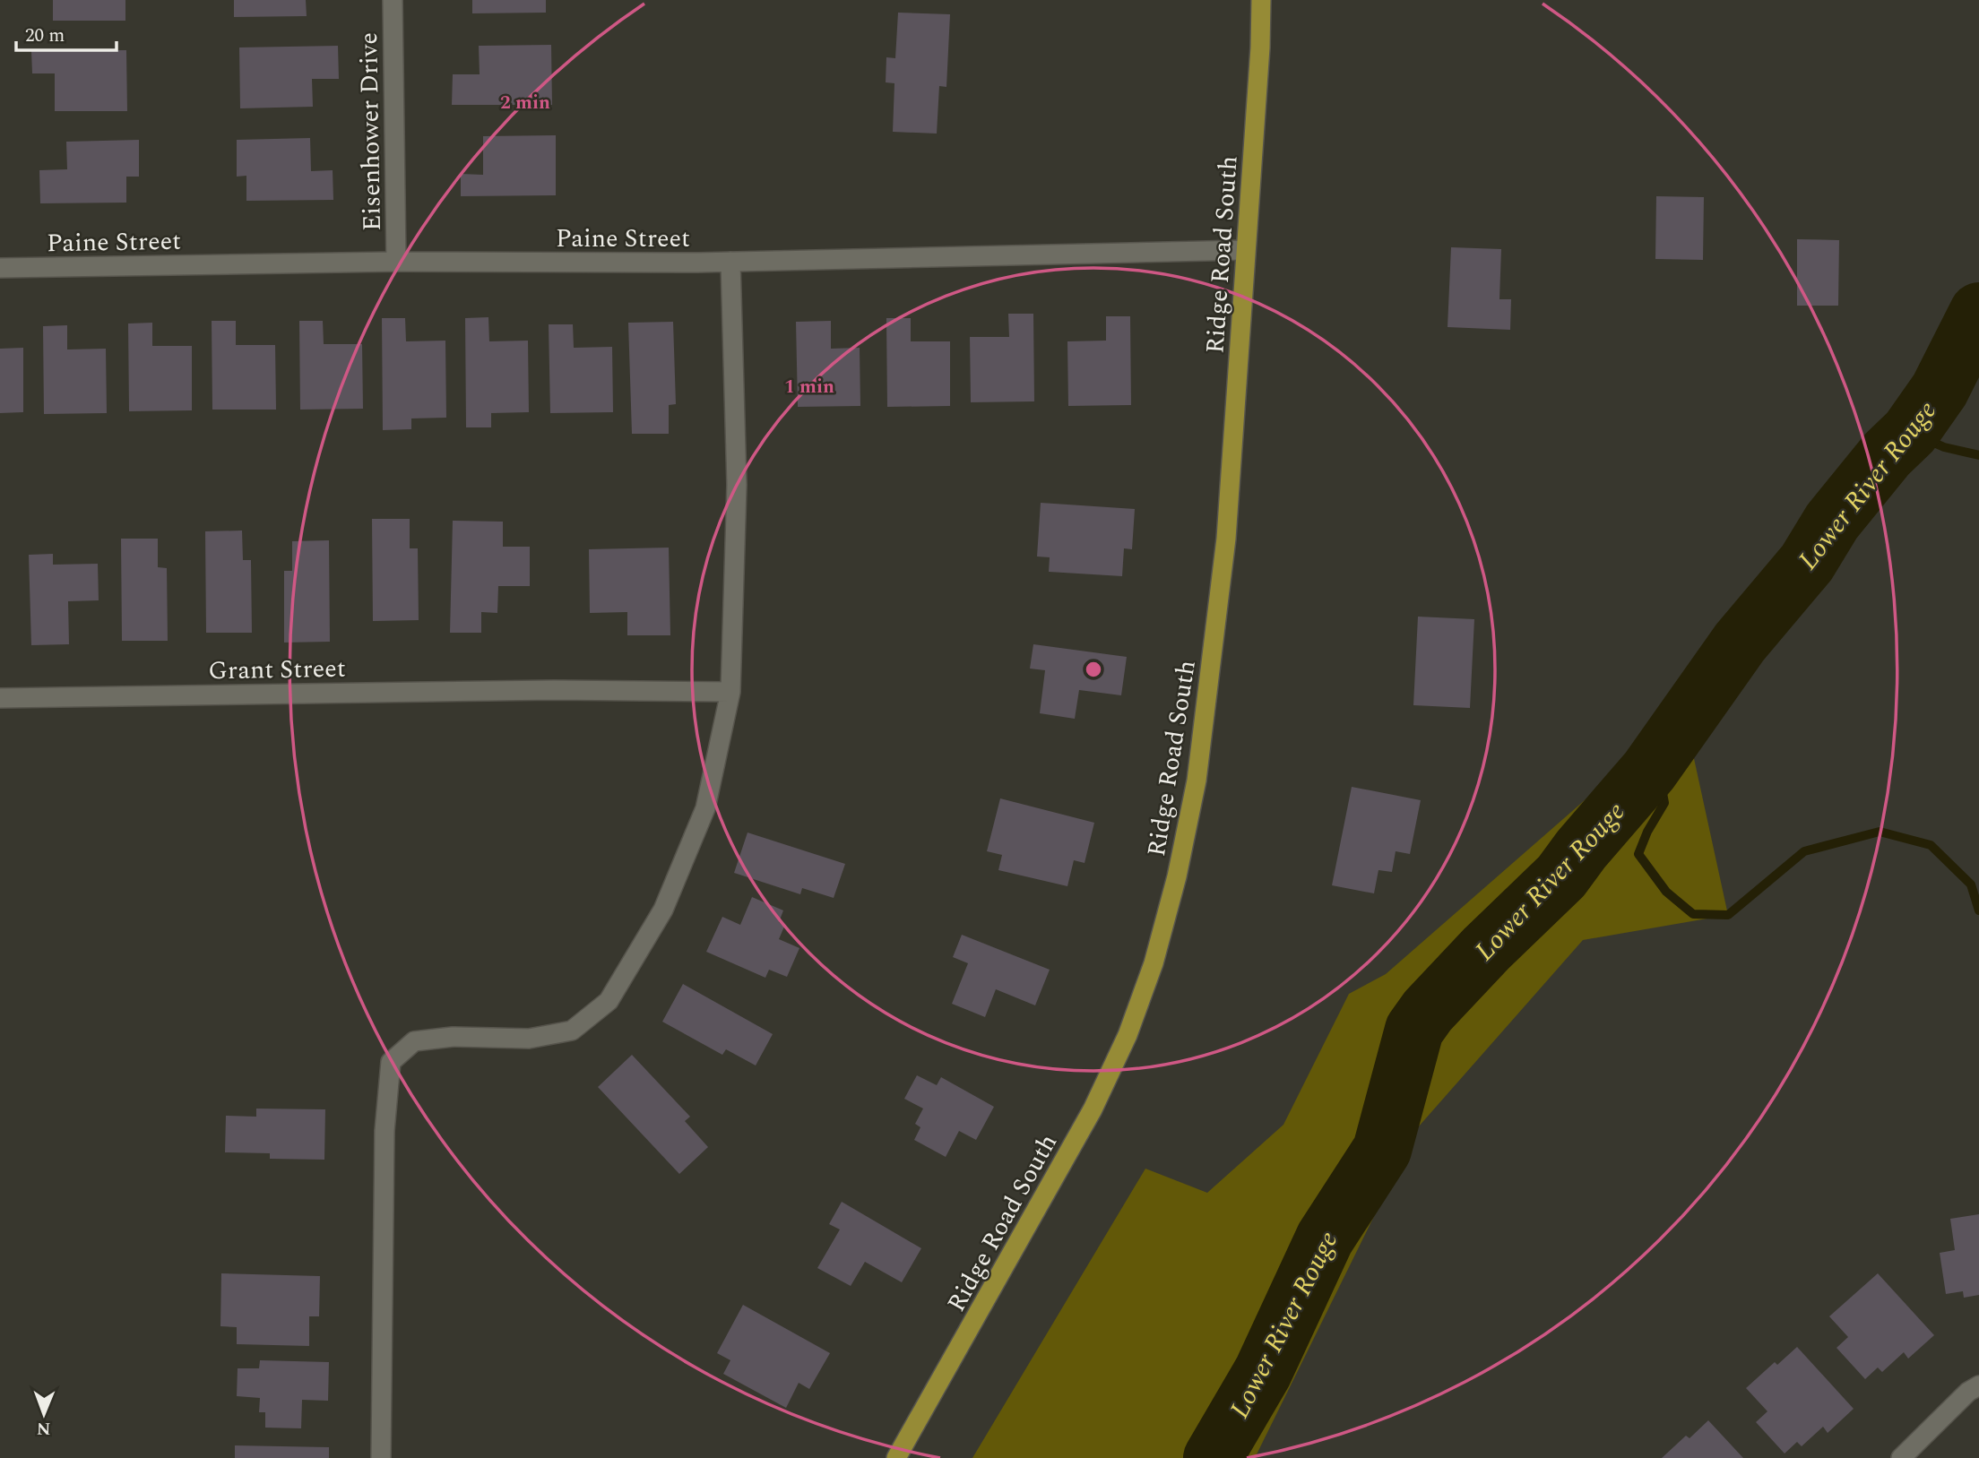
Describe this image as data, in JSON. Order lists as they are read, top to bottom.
{
  "streets": {
    "main road": ["Ridge Road South"],
    "street": ["Eisenhower Drive", "Paine Street", "Grant Street"]
  },
  "crossings": [
    ["Eisenhower Drive", "Paine Street"],
    ["Paine Street", "Ridge Road South"]
  ],
  "water": ["Lower River Rouge"],
  "scale_bar": "20 m",
  "north": "bottom",
  "rings": ["2 min", "1 min"]
}
